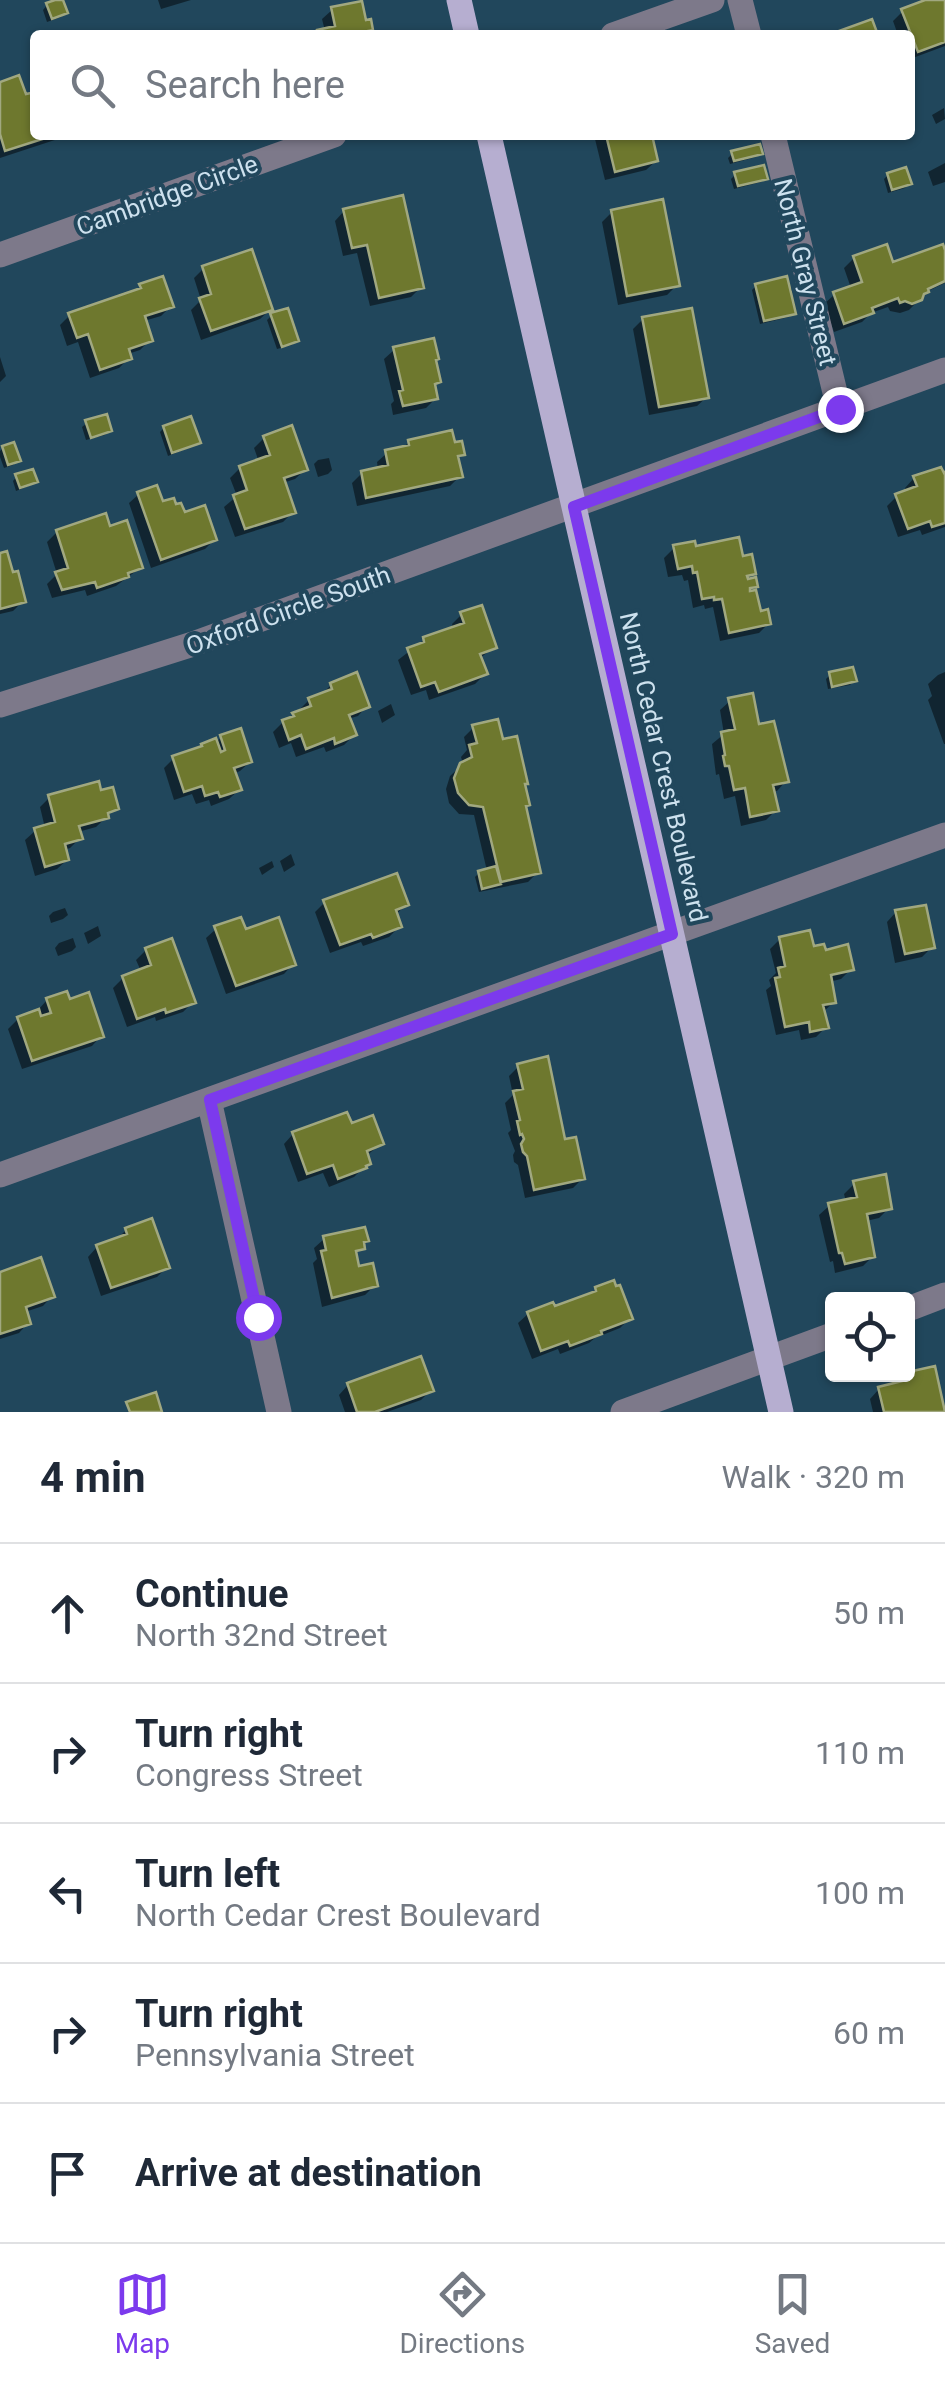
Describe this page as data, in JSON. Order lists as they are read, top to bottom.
{
  "streets": {
    "main road": ["North Cedar Crest Boulevard"],
    "street": ["Cambridge Circle", "North Gray Street", "Oxford Circle South"]
  },
  "crossings": [
    ["North Gray Street", "Oxford Circle South"],
    ["Oxford Circle South", "North Cedar Crest Boulevard"]
  ],
  "page": {
    "search": "Search here",
    "heading": ["4 min", "Walk · 320 m"],
    "list": [
      ["Continue", "North 32nd Street", "50 m"],
      ["Turn right", "Congress Street", "110 m"],
      ["Turn left", "North Cedar Crest Boulevard", "100 m"],
      ["Turn right", "Pennsylvania Street", "60 m"],
      "Arrive at destination"
    ],
    "nav": ["Map", "Directions", "Saved"]
  }
}
